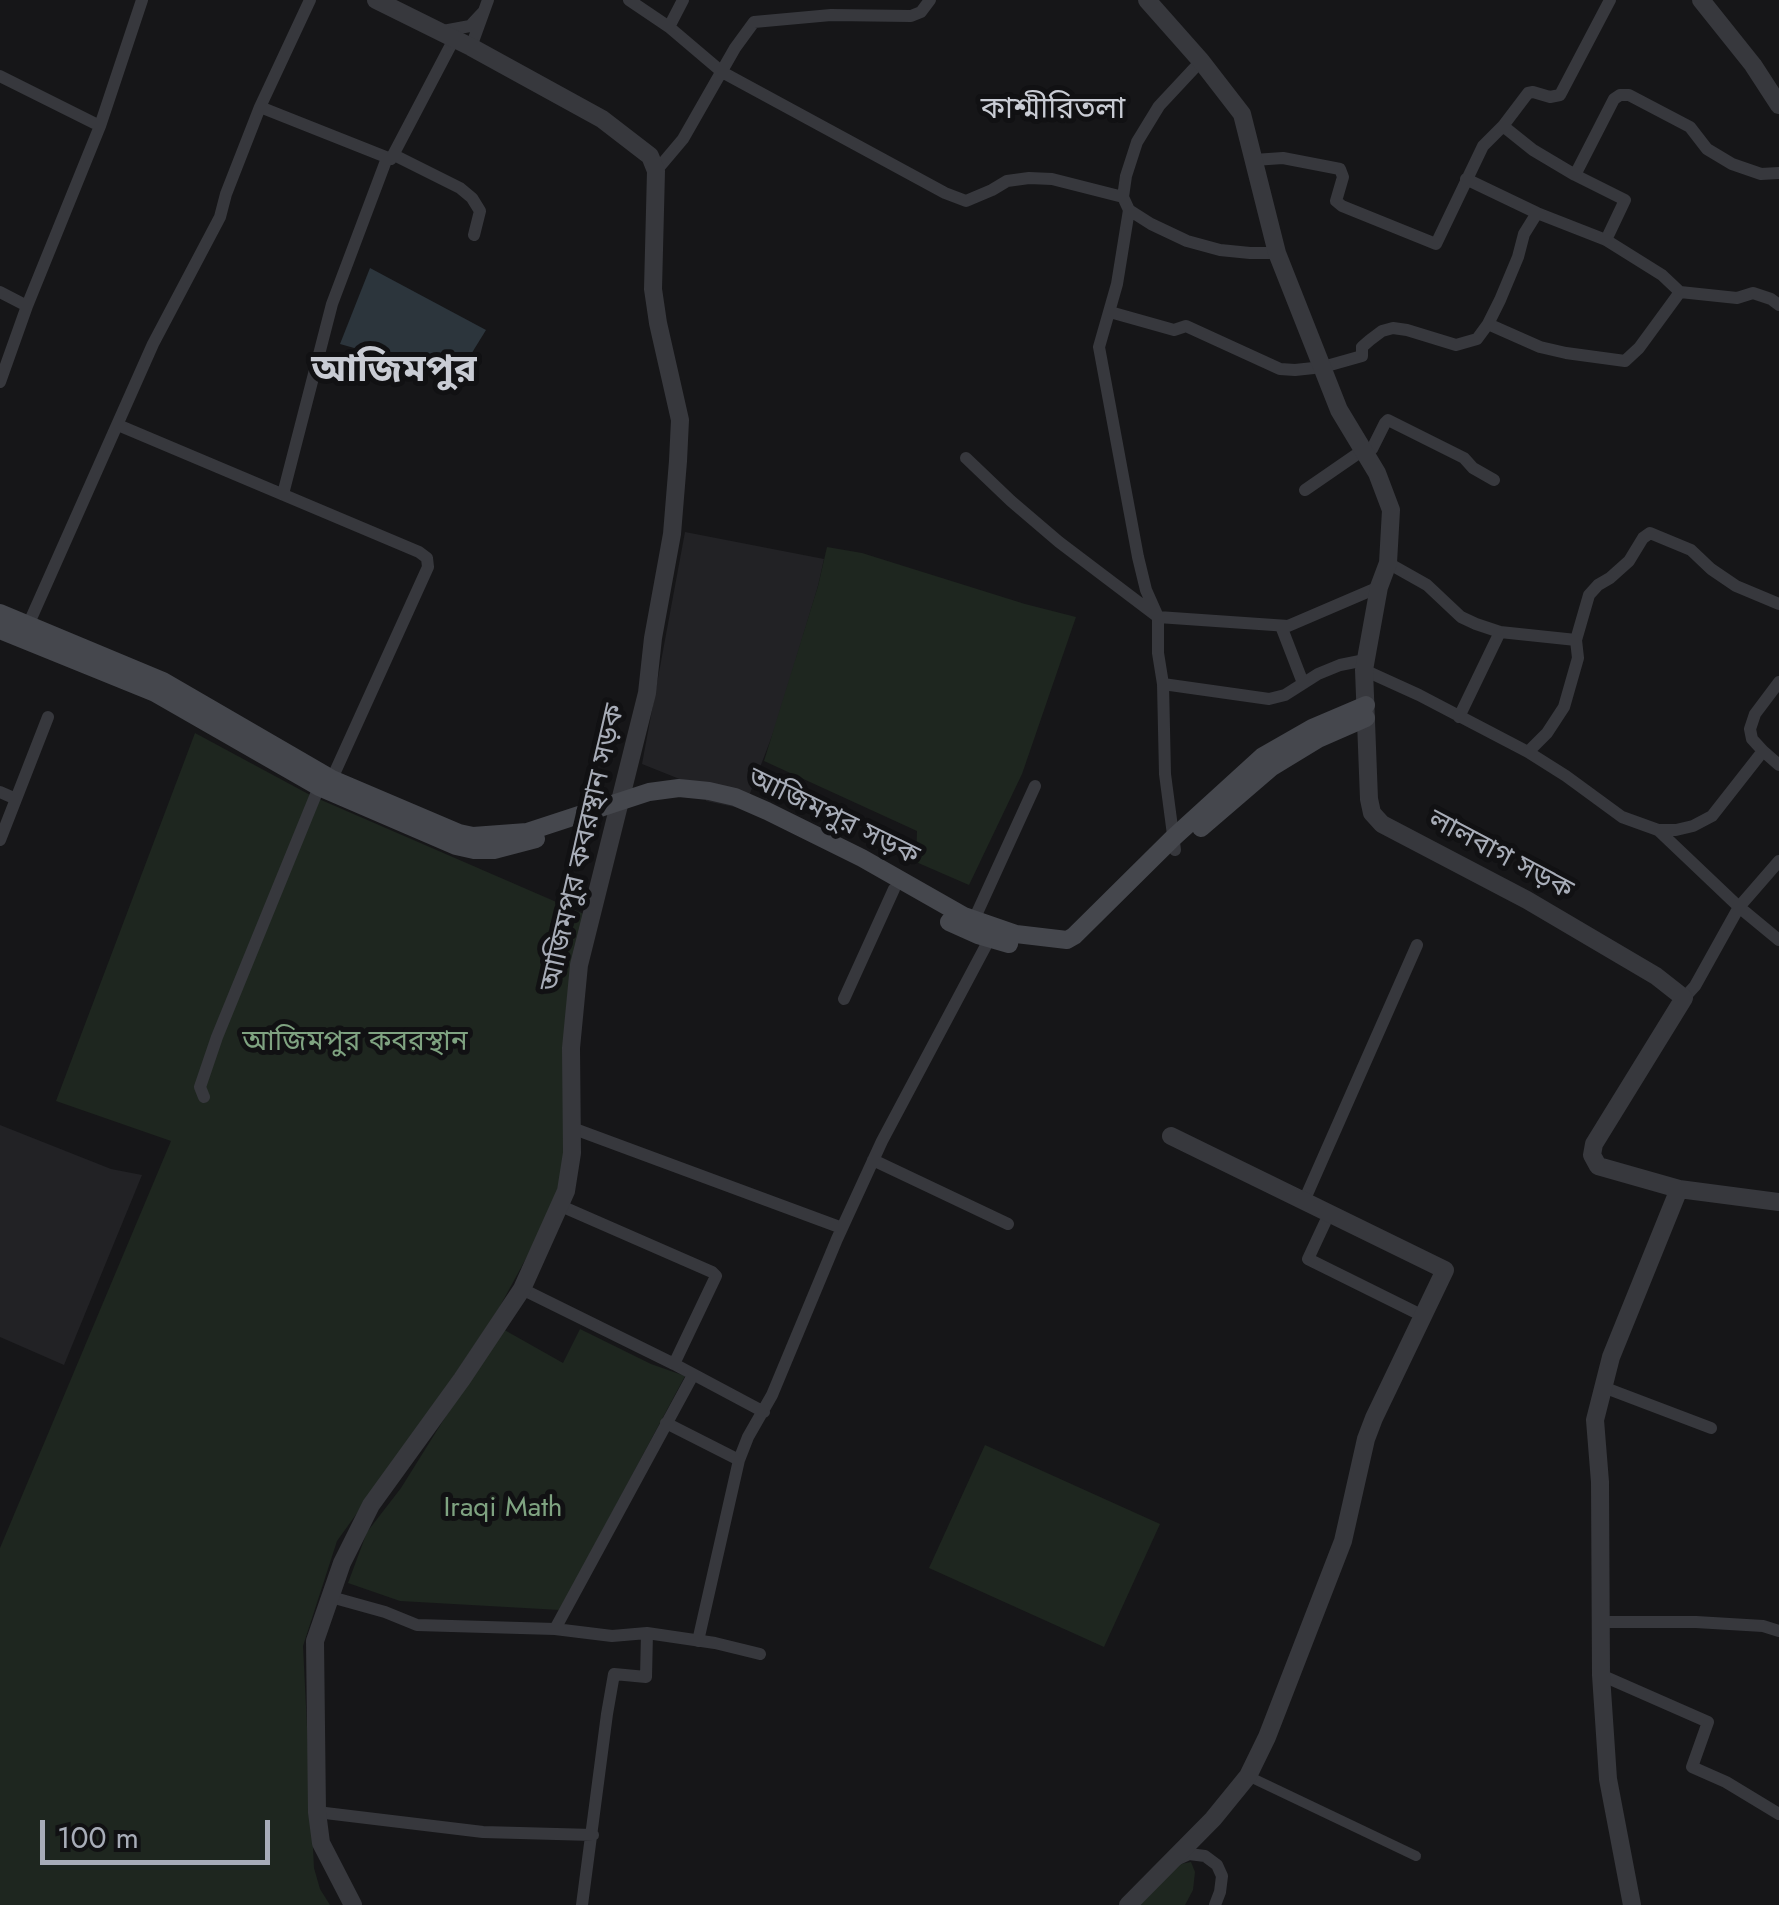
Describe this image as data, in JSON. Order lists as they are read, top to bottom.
{
  "streets": {
    "main road": ["আজিমপুর সড়ক"],
    "street": ["আজিমপুর কবরস্থান সড়ক", "লালবাগ সড়ক"]
  },
  "crossings": [
    ["আজিমপুর সড়ক", "আজিমপুর কবরস্থান সড়ক"],
    ["আজিমপুর সড়ক", "লালবাগ সড়ক"]
  ],
  "districts": ["কাশ্মীরিতলা", "আজিমপুর"],
  "parks": ["আজিমপুর কবরস্থান", "Iraqi Math"],
  "scale_bar": "100 m"
}
